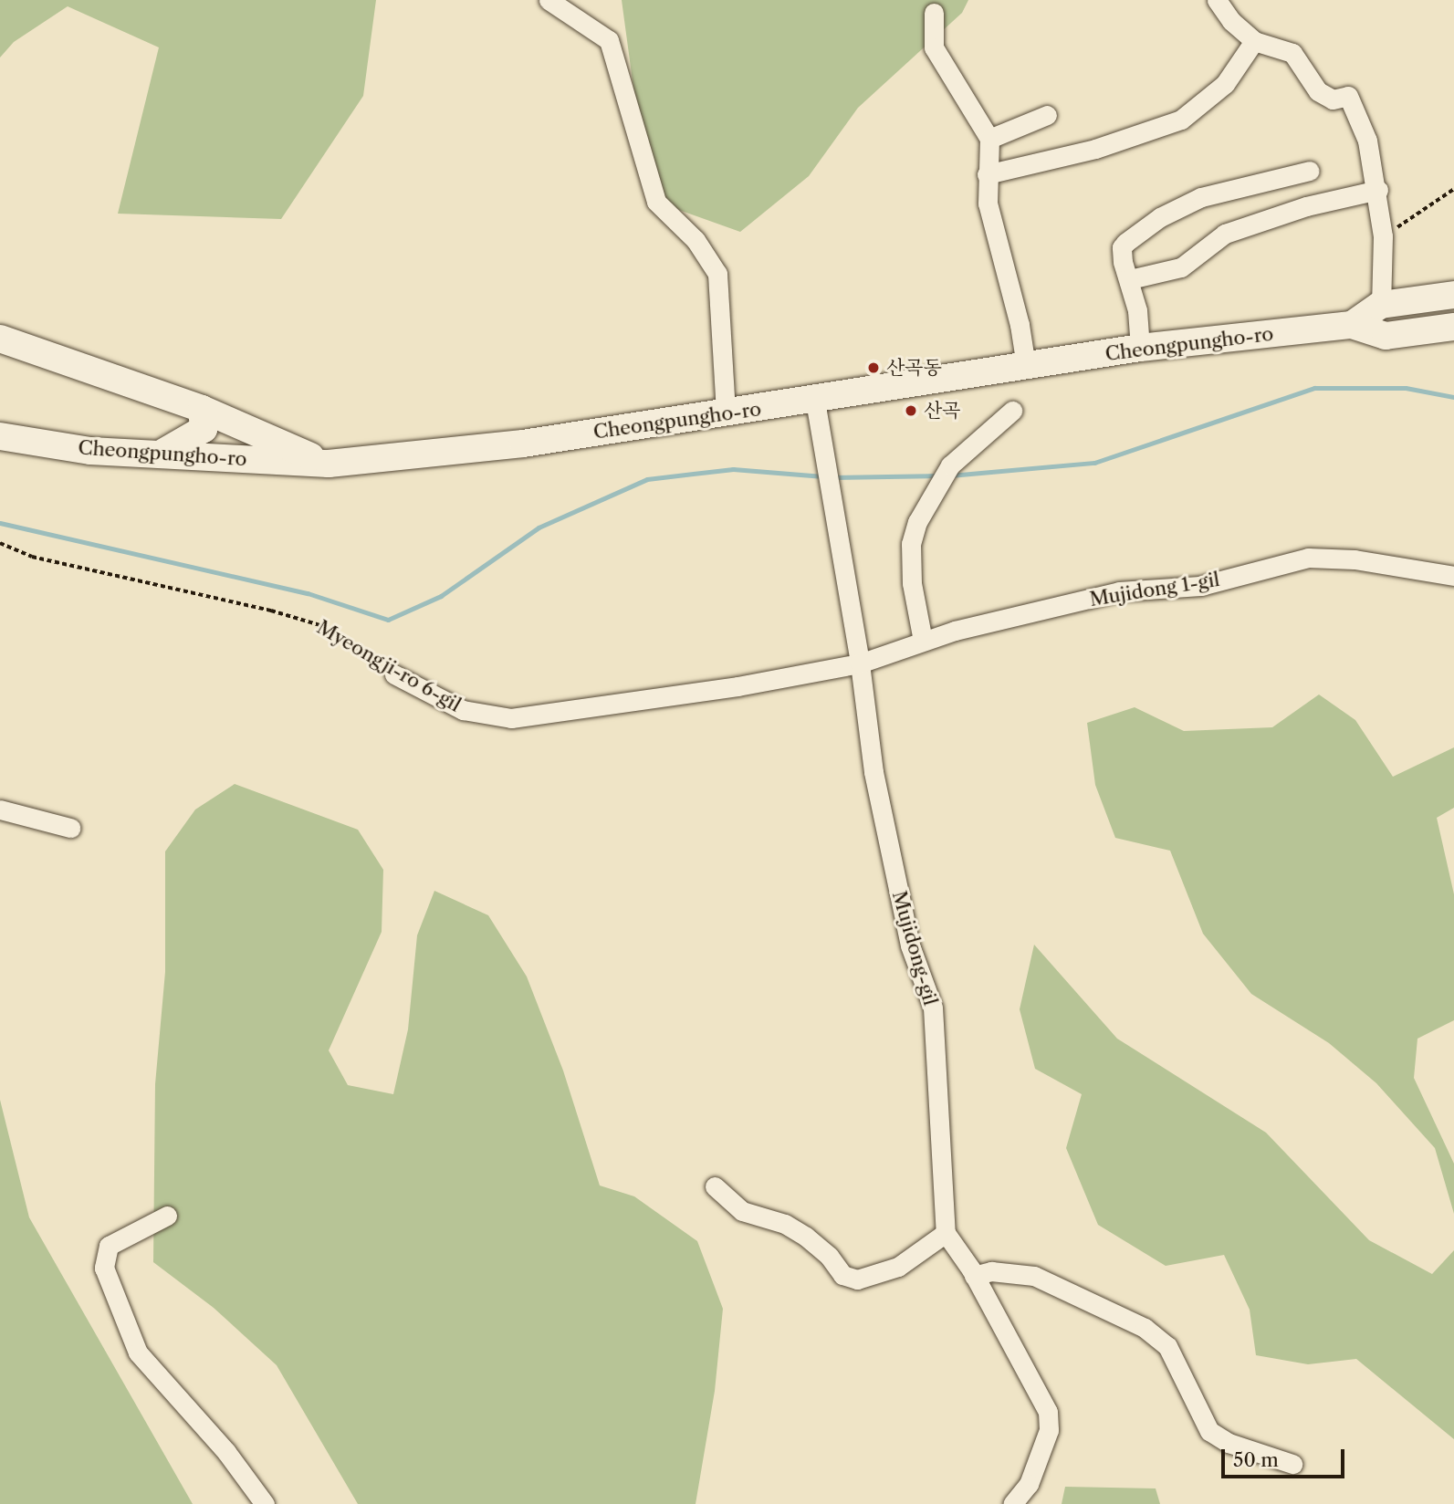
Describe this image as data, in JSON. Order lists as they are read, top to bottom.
{
  "streets": {
    "main road": ["Cheongpungho-ro"],
    "street": ["Mujidong 1-gil", "Myeongji-ro 6-gil", "Mujidong-gil"]
  },
  "crossings": [
    ["Cheongpungho-ro", "Mujidong-gil"],
    ["Mujidong 1-gil", "Myeongji-ro 6-gil"],
    ["Mujidong 1-gil", "Mujidong-gil"],
    ["Myeongji-ro 6-gil", "Mujidong-gil"]
  ],
  "places": ["산곡동", "산곡"],
  "scale_bar": "50 m"
}
